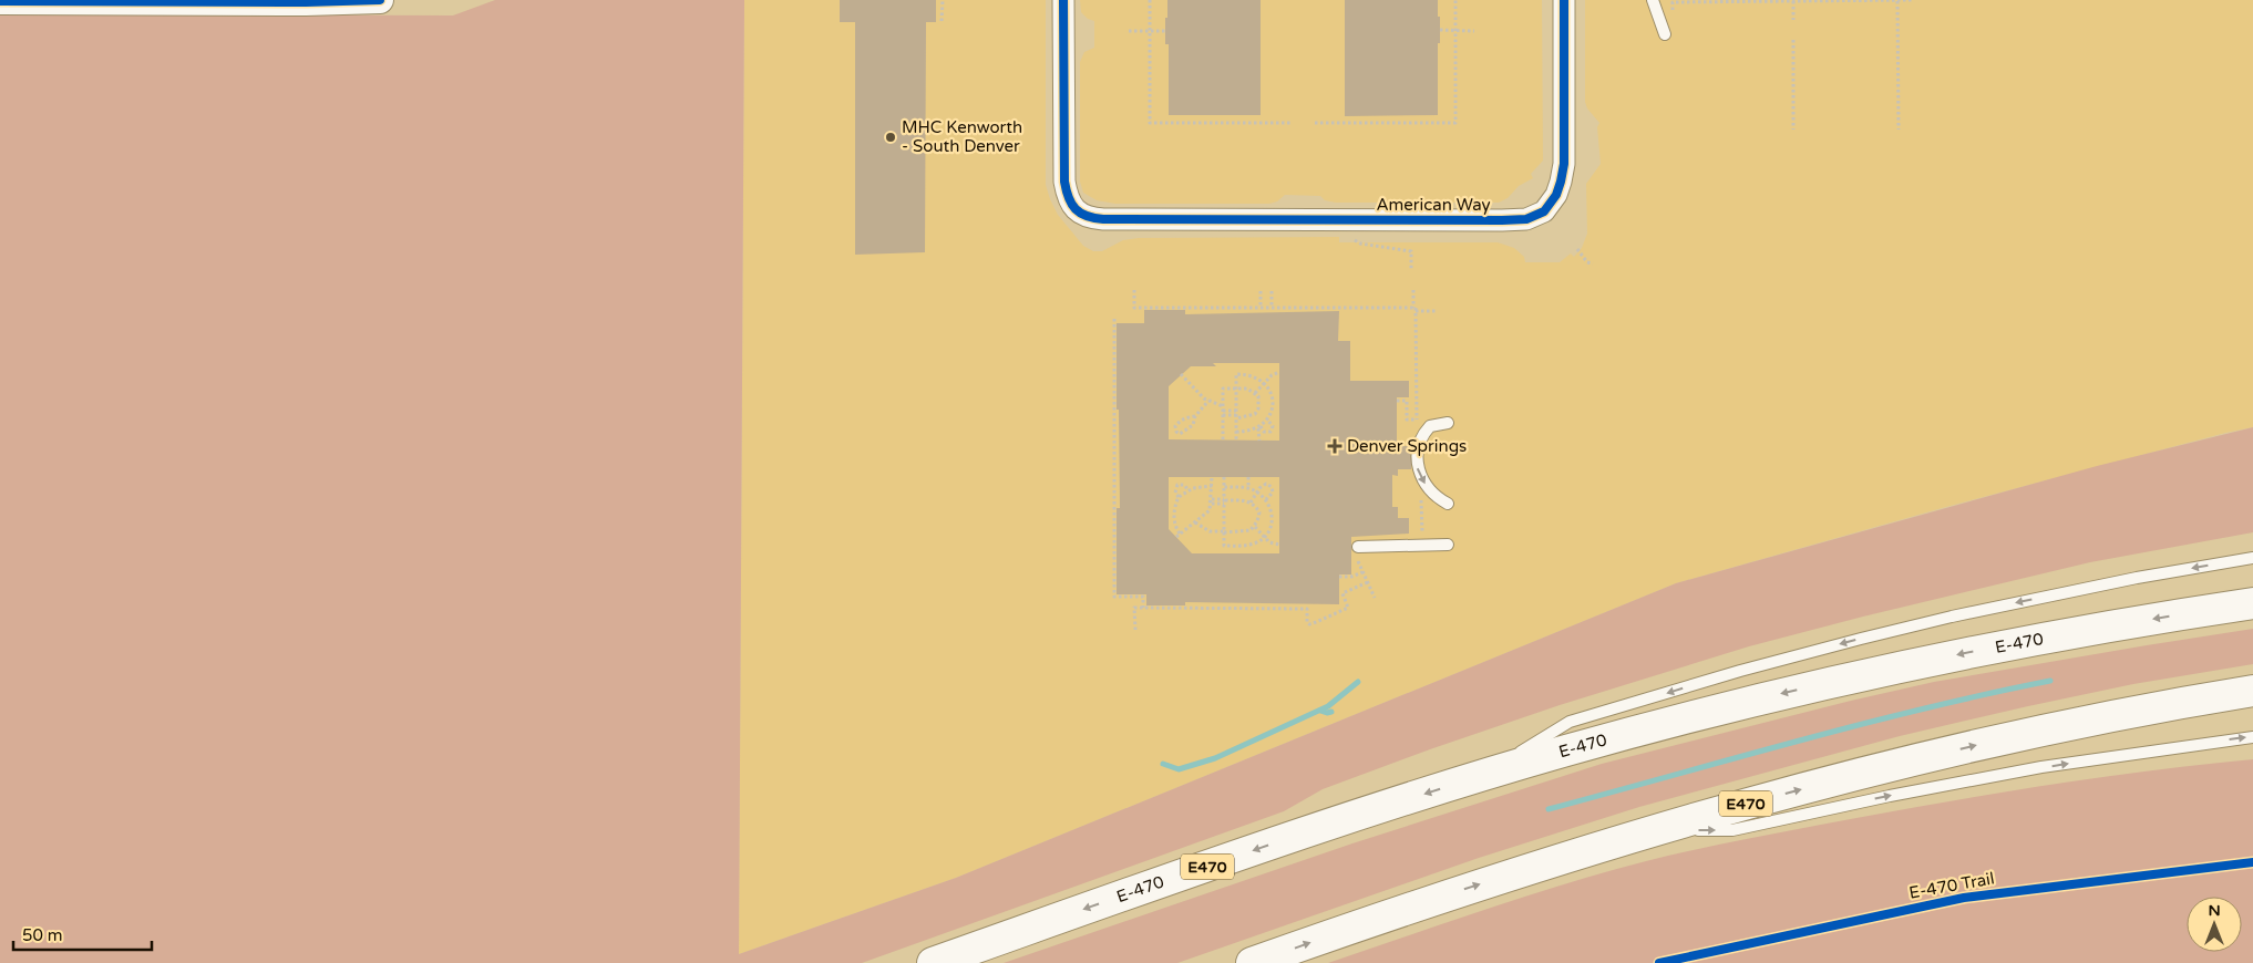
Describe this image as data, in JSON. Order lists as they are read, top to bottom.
{
  "streets": {
    "highway": ["E-470", "E470"],
    "street": ["American Way"],
    "cycle path": ["E-470 Trail"]
  },
  "places": {
    "other": ["MHC Kenworth - South Denver"],
    "health": ["Denver Springs"]
  },
  "scale_bar": "50 m",
  "north": "top"
}
